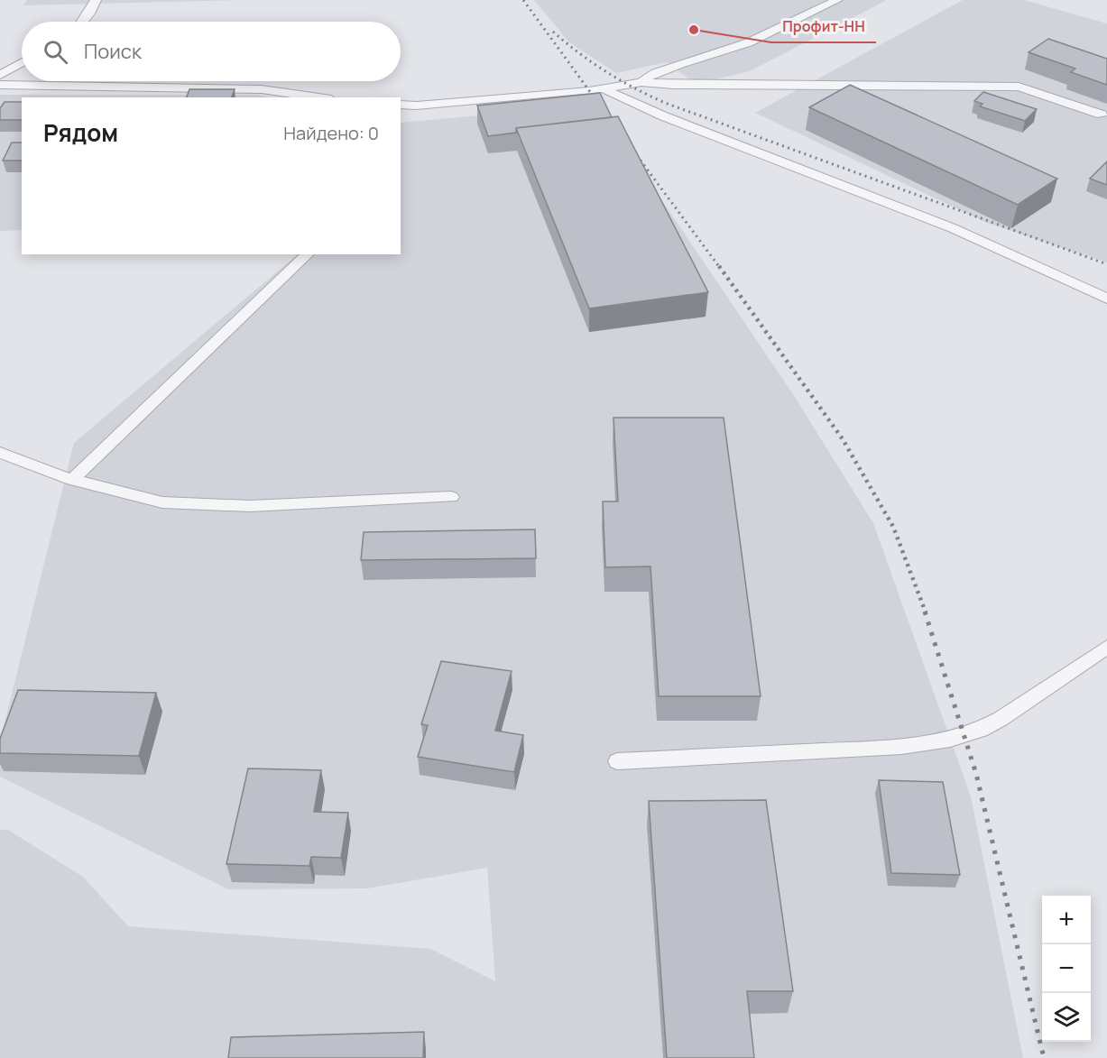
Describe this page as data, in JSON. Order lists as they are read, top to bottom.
{
  "places": ["Профит-НН"],
  "page": {
    "search": "Поиск",
    "heading": ["Рядом", "Найдено: 0"],
    "map_buttons": ["+", "−"]
  }
}
